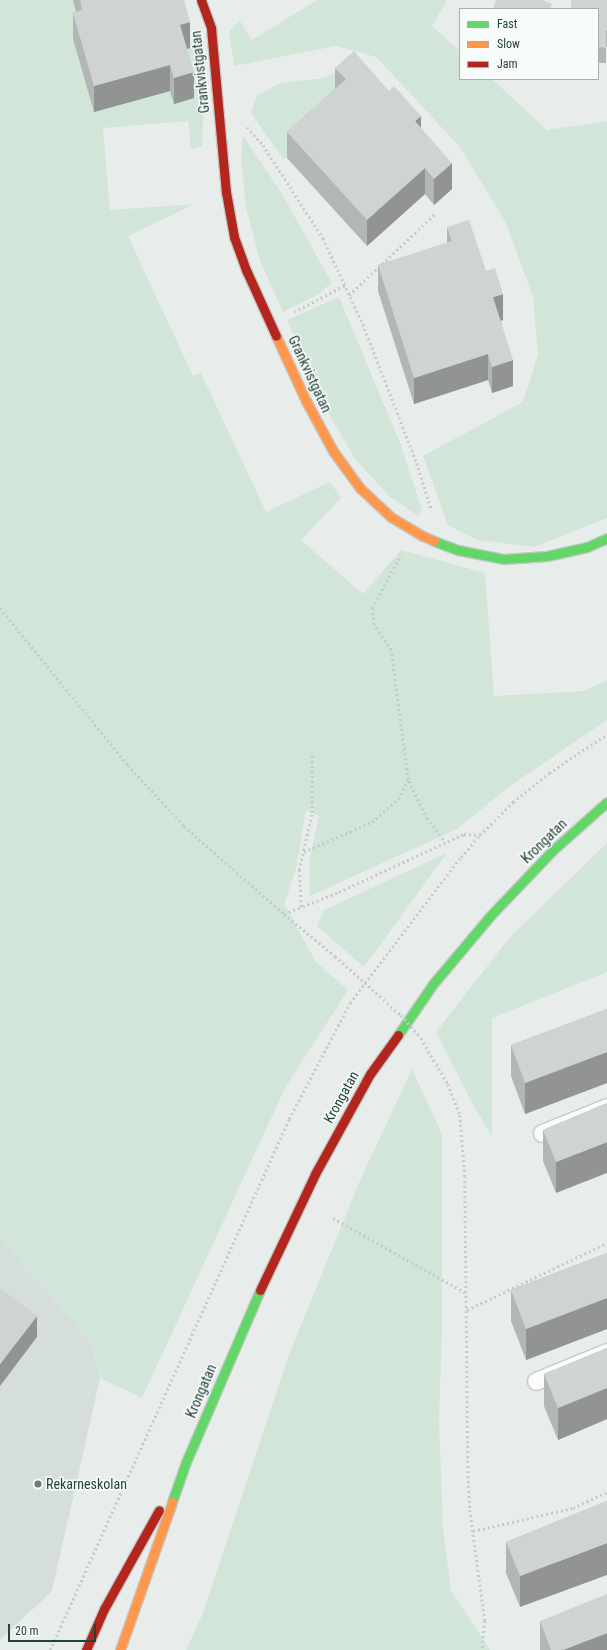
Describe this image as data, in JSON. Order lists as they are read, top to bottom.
{
  "streets": {
    "street": ["Grankvistgatan", "Krongatan"]
  },
  "places": ["Rekarneskolan"],
  "legend": ["Fast", "Slow", "Jam"],
  "scale_bar": "20 m"
}
